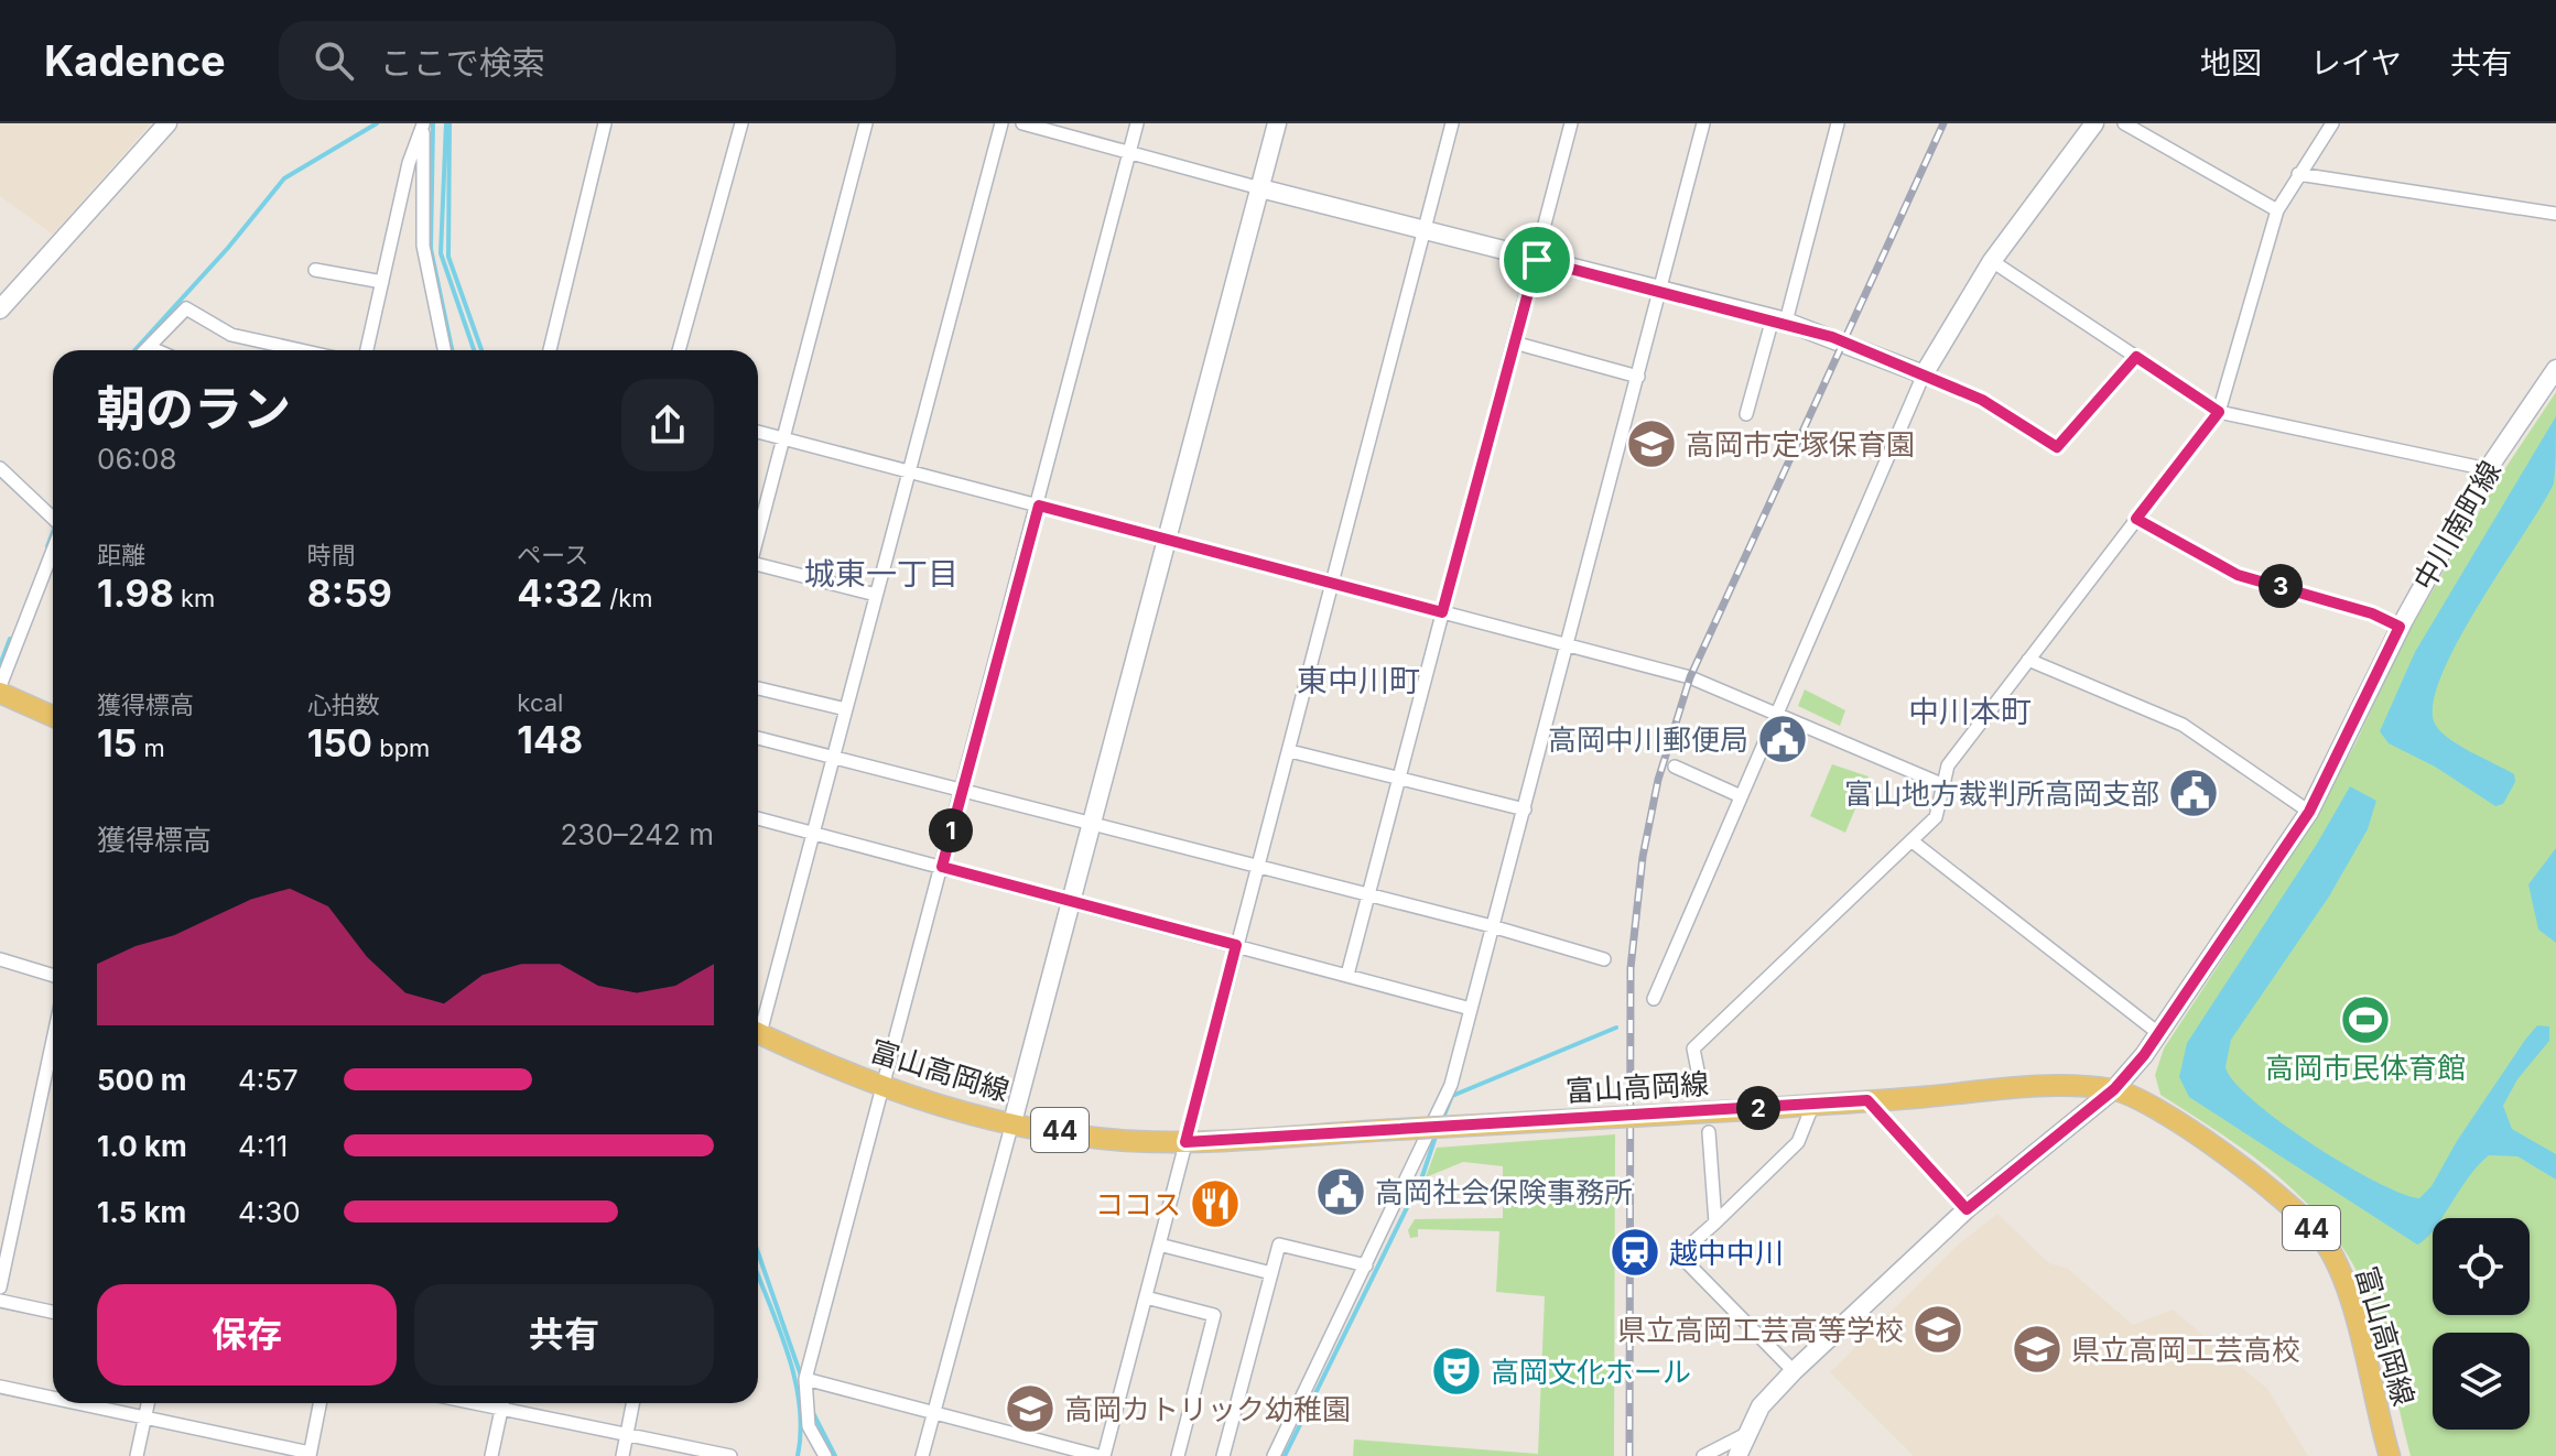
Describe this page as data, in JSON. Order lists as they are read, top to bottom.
{
  "streets": {
    "main road": ["富山高岡線", "44"],
    "street": ["中川南町線"]
  },
  "crossings": [
    ["中川南町線", "富山高岡線"]
  ],
  "districts": ["城東一丁目", "東中川町", "中川本町"],
  "places": {
    "school or university": [
      "高岡市定塚保育園",
      "県立高岡工芸高等学校",
      "県立高岡工芸高校",
      "高岡カトリック幼稚園"
    ],
    "public building": ["高岡中川郵便局", "富山地方裁判所高岡支部", "高岡社会保険事務所"],
    "sports": ["高岡市民体育館"],
    "restaurant": ["ココス"],
    "station": ["越中中川"],
    "theatre": ["高岡文化ホール"]
  },
  "page": {
    "header": "Kadence",
    "search": "ここで検索",
    "nav": ["地図", "レイヤ", "共有"],
    "heading": ["朝のラン", "06:08"],
    "stats": [
      ["距離", "1.98 km"],
      ["時間", "8:59"],
      ["ペース", "4:32 /km"],
      ["獲得標高", "15 m"],
      ["心拍数", "150 bpm"],
      ["kcal", "148"]
    ],
    "pins": ["3", "1", "2"],
    "chart": ["獲得標高", "230–242 m"],
    "list": [
      {
        "name": "500 m",
        "note": "4:57"
      },
      {
        "name": "1.0 km",
        "note": "4:11"
      },
      {
        "name": "1.5 km",
        "note": "4:30"
      }
    ],
    "buttons": ["保存", "共有"]
  }
}
